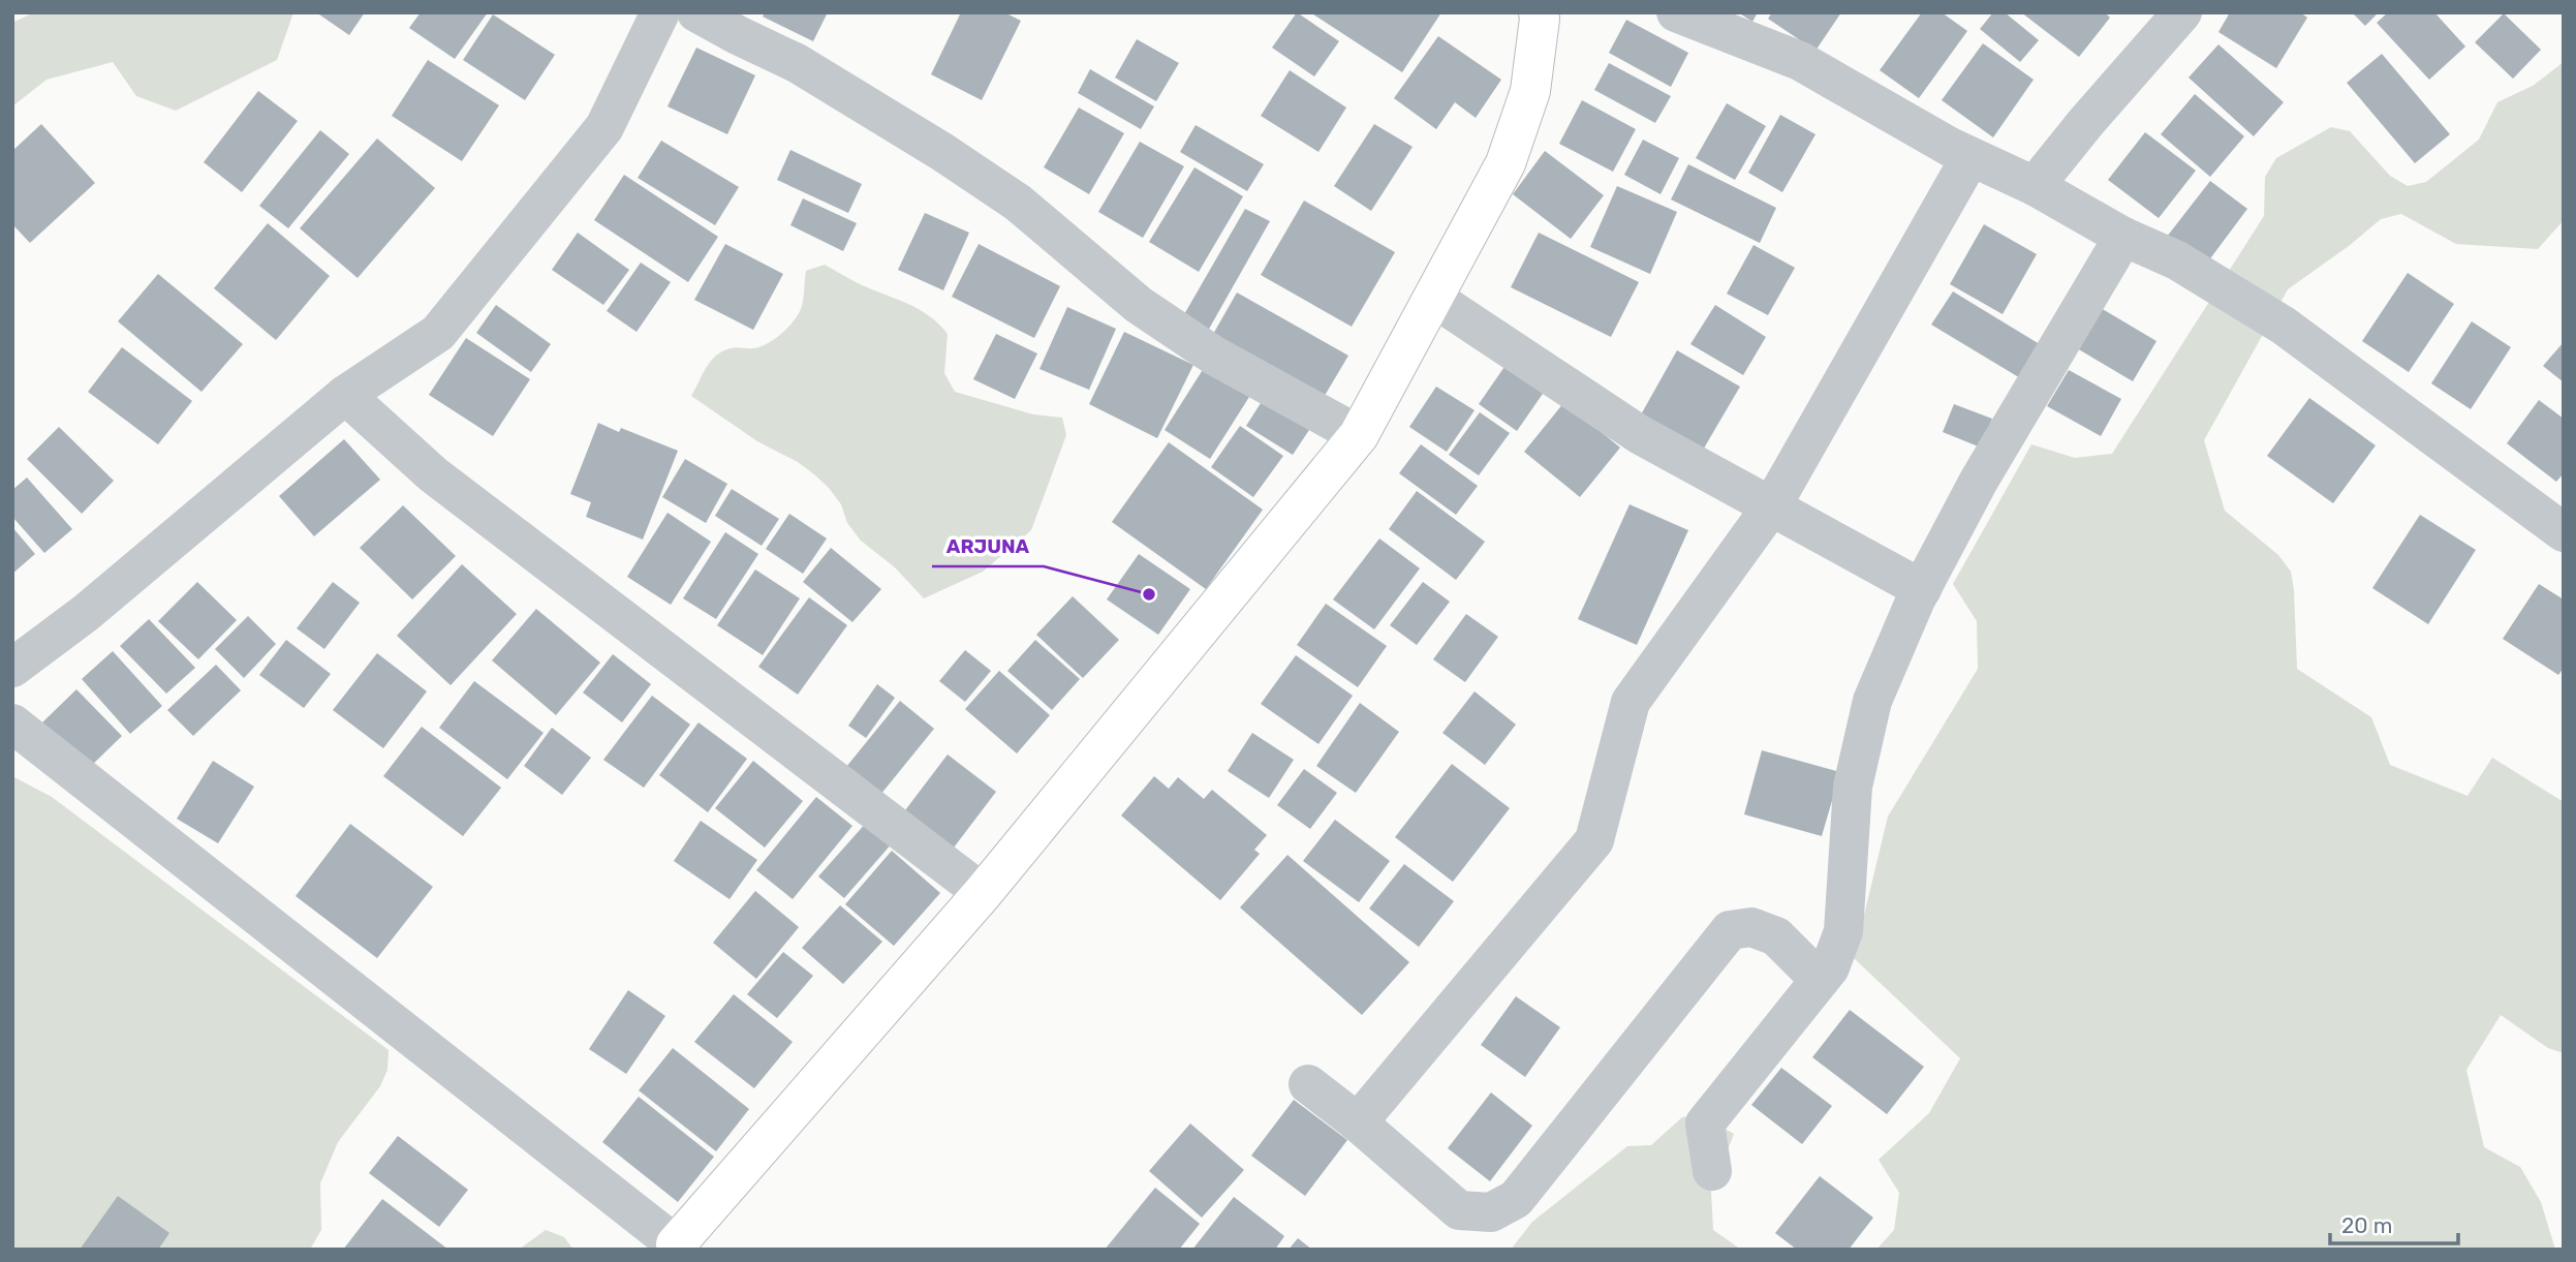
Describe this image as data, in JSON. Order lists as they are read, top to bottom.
{
  "places": ["ARJUNA"],
  "scale_bar": "20 m"
}
